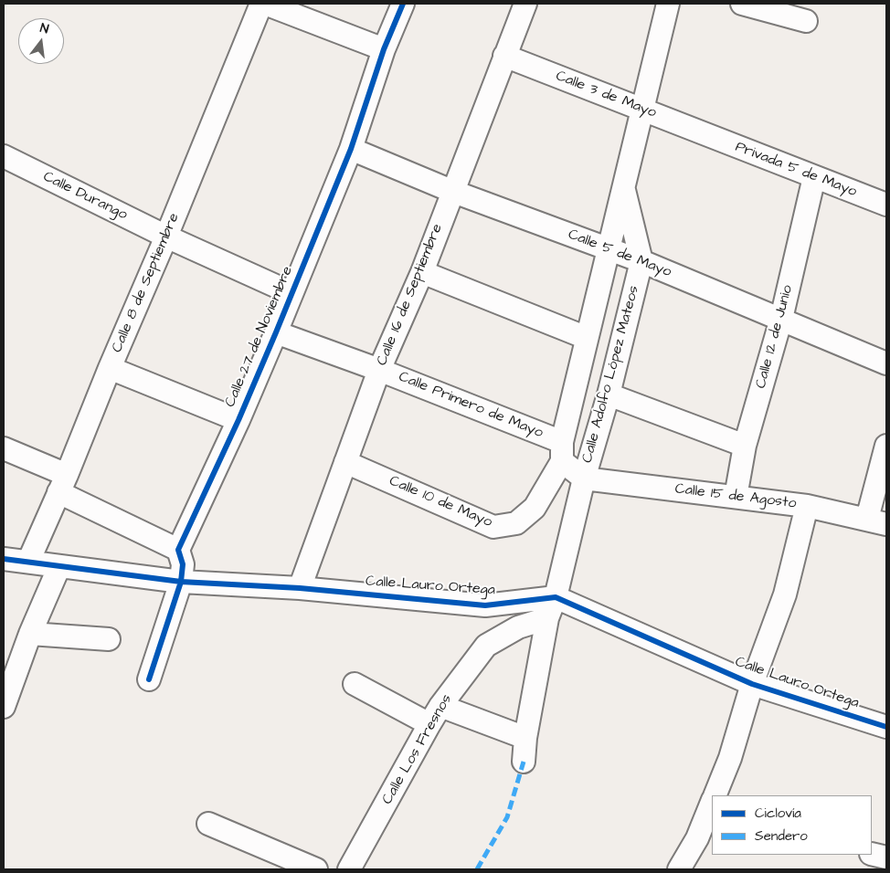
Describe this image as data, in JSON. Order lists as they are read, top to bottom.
{
  "streets": {
    "street": [
      "Calle 3 de Mayo",
      "Privada 5 de Mayo",
      "Calle Durango",
      "Calle 5 de Mayo",
      "Calle 8 de Septiembre",
      "Calle 16 de Septiembre",
      "Calle 27 de Noviembre",
      "Calle 12 de Junio",
      "Calle Adolfo López Mateos",
      "Calle Primero de Mayo",
      "Calle 15 de Agosto",
      "Calle 10 de Mayo",
      "Calle Lauro Ortega",
      "Calle Los Fresnos"
    ]
  },
  "crossings": [
    ["Calle 3 de Mayo", "Privada 5 de Mayo"],
    ["Calle 3 de Mayo", "Calle 16 de Septiembre"],
    ["Calle 3 de Mayo", "Calle Adolfo López Mateos"],
    ["Privada 5 de Mayo", "Calle 12 de Junio"],
    ["Calle Durango", "Calle 8 de Septiembre"],
    ["Calle Durango", "Calle 27 de Noviembre"],
    ["Calle 5 de Mayo", "Calle 16 de Septiembre"],
    ["Calle 5 de Mayo", "Calle 27 de Noviembre"],
    ["Calle 5 de Mayo", "Calle 12 de Junio"],
    ["Calle 5 de Mayo", "Calle Adolfo López Mateos"],
    ["Calle 8 de Septiembre", "Calle Lauro Ortega"],
    ["Calle 16 de Septiembre", "Calle Primero de Mayo"],
    ["Calle 16 de Septiembre", "Calle 10 de Mayo"],
    ["Calle 16 de Septiembre", "Calle Lauro Ortega"],
    ["Calle 27 de Noviembre", "Calle Primero de Mayo"],
    ["Calle 12 de Junio", "Calle 15 de Agosto"],
    ["Calle Adolfo López Mateos", "Calle Primero de Mayo"],
    ["Calle Adolfo López Mateos", "Calle 15 de Agosto"],
    ["Calle Adolfo López Mateos", "Calle 10 de Mayo"],
    ["Calle Adolfo López Mateos", "Calle Lauro Ortega"],
    ["Calle Adolfo López Mateos", "Calle Los Fresnos"],
    ["Calle Primero de Mayo", "Calle 10 de Mayo"]
  ],
  "legend": ["Ciclovía", "Sendero"],
  "north": "top"
}
